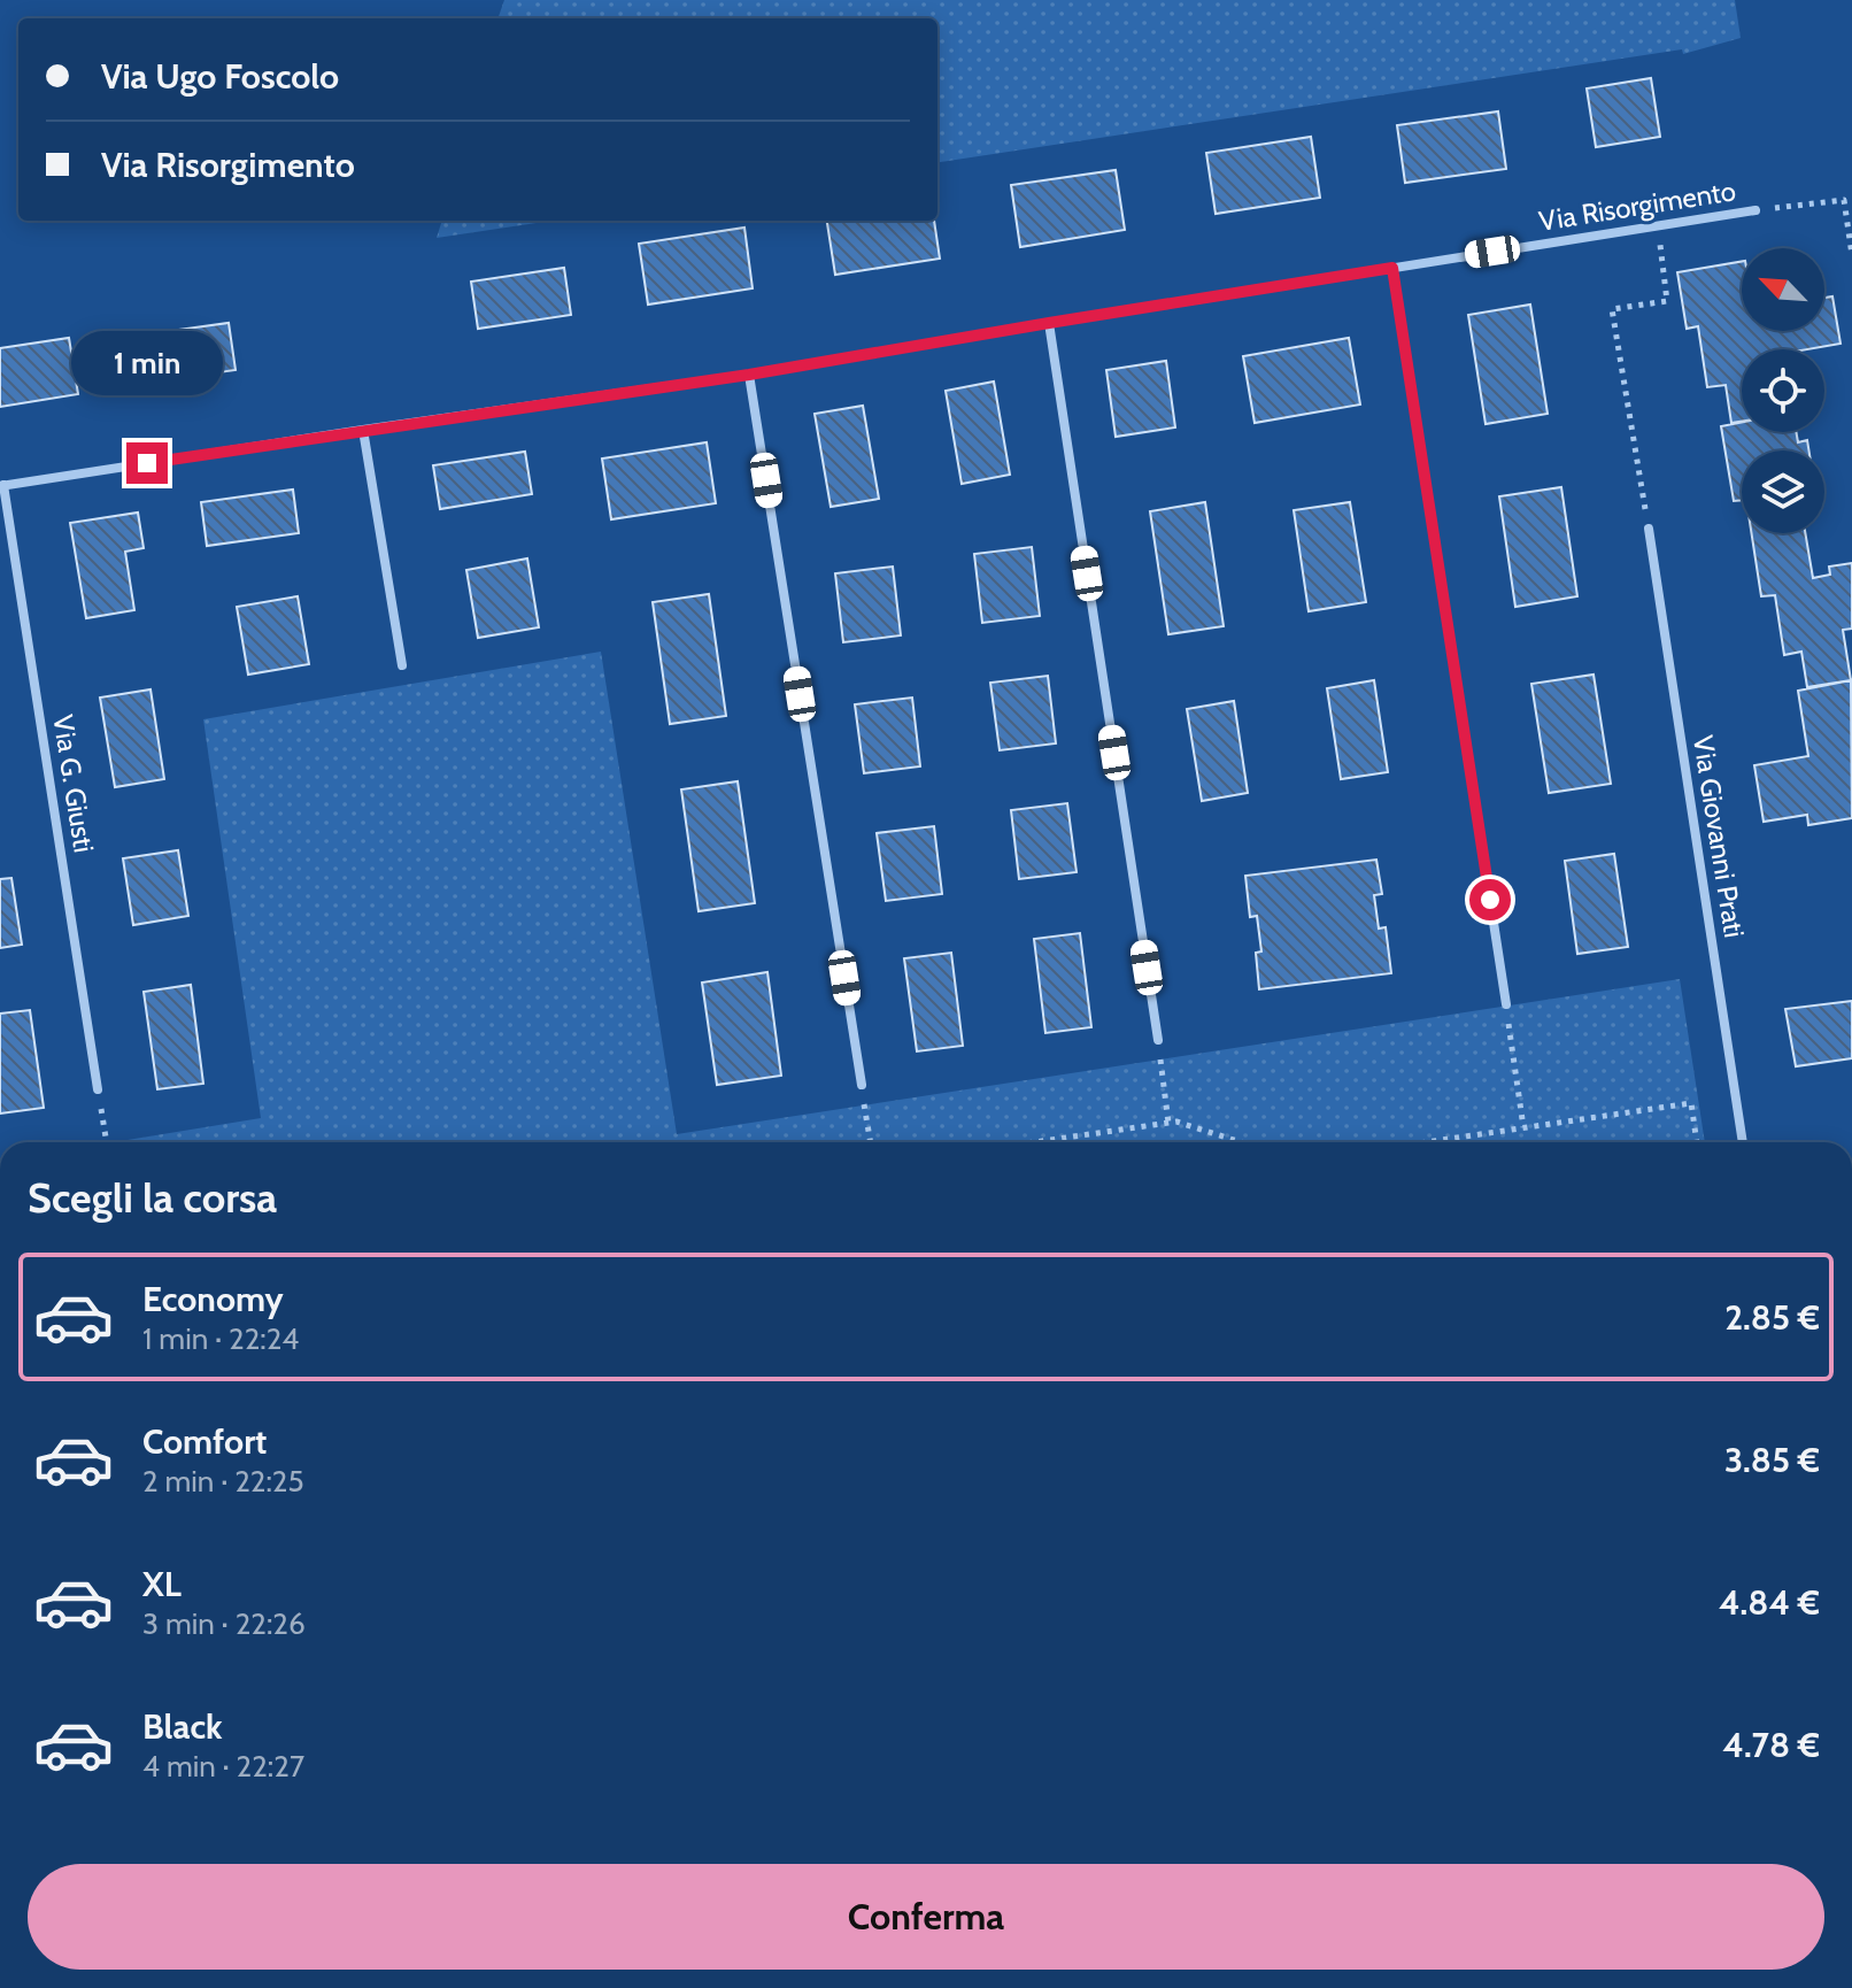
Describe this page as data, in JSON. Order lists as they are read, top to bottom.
{
  "streets": {
    "street": ["Via Risorgimento", "Via G. Giusti", "Via Giovanni Prati"]
  },
  "crossings": [
    ["Via Risorgimento", "Via G. Giusti"]
  ],
  "north": "top left",
  "page": {
    "banner": ["Via Ugo Foscolo", "Via Risorgimento"],
    "bubble": "1 min",
    "heading": "Scegli la corsa",
    "list": [
      {
        "name": "Economy",
        "note": "1 min · 22:24",
        "value": "2.85 €"
      },
      {
        "name": "Comfort",
        "note": "2 min · 22:25",
        "value": "3.85 €"
      },
      {
        "name": "XL",
        "note": "3 min · 22:26",
        "value": "4.84 €"
      },
      {
        "name": "Black",
        "note": "4 min · 22:27",
        "value": "4.78 €"
      }
    ],
    "buttons": "Conferma"
  }
}
